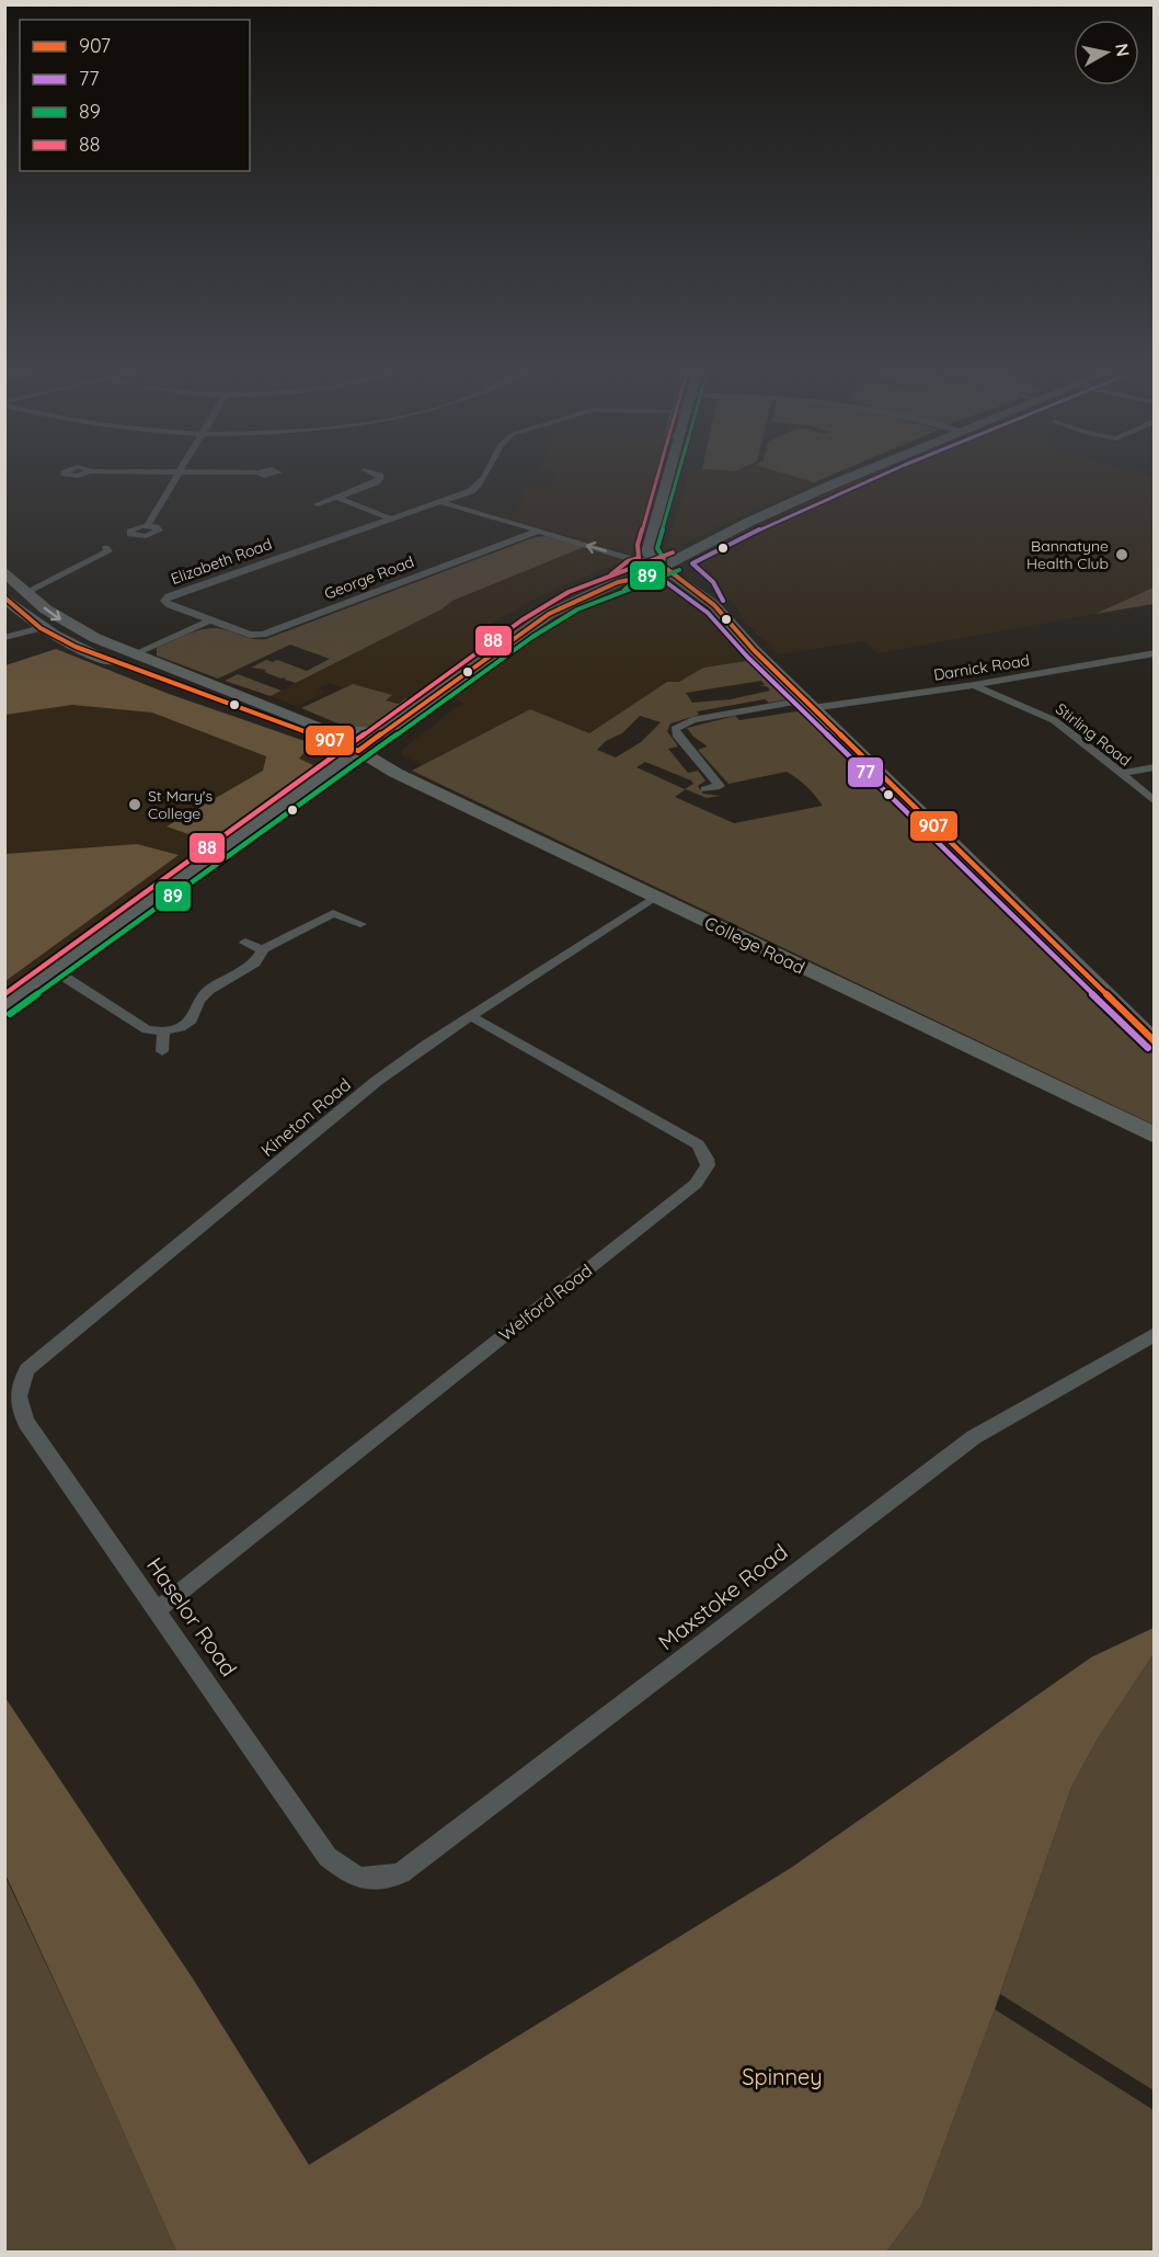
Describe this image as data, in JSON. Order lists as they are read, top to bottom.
{
  "streets": {
    "main road": ["College Road"],
    "street": [
      "Elizabeth Road",
      "George Road",
      "Darnick Road",
      "Stirling Road",
      "Kineton Road",
      "Welford Road",
      "Maxstoke Road",
      "Haselor Road"
    ]
  },
  "crossings": [
    ["Elizabeth Road", "George Road"],
    ["Darnick Road", "Stirling Road"],
    ["College Road", "Kineton Road"],
    ["Kineton Road", "Welford Road"],
    ["Kineton Road", "Haselor Road"],
    ["Welford Road", "Haselor Road"],
    ["Maxstoke Road", "Haselor Road"]
  ],
  "parks": ["Spinney"],
  "places": ["Bannatyne Health Club", "St Mary's College"],
  "lines": [
    "transit line 77",
    "transit line 89",
    "transit line 88",
    "transit line 907"
  ],
  "legend": [
    "907",
    "77",
    "89",
    "88"
  ],
  "north": "right"
}
